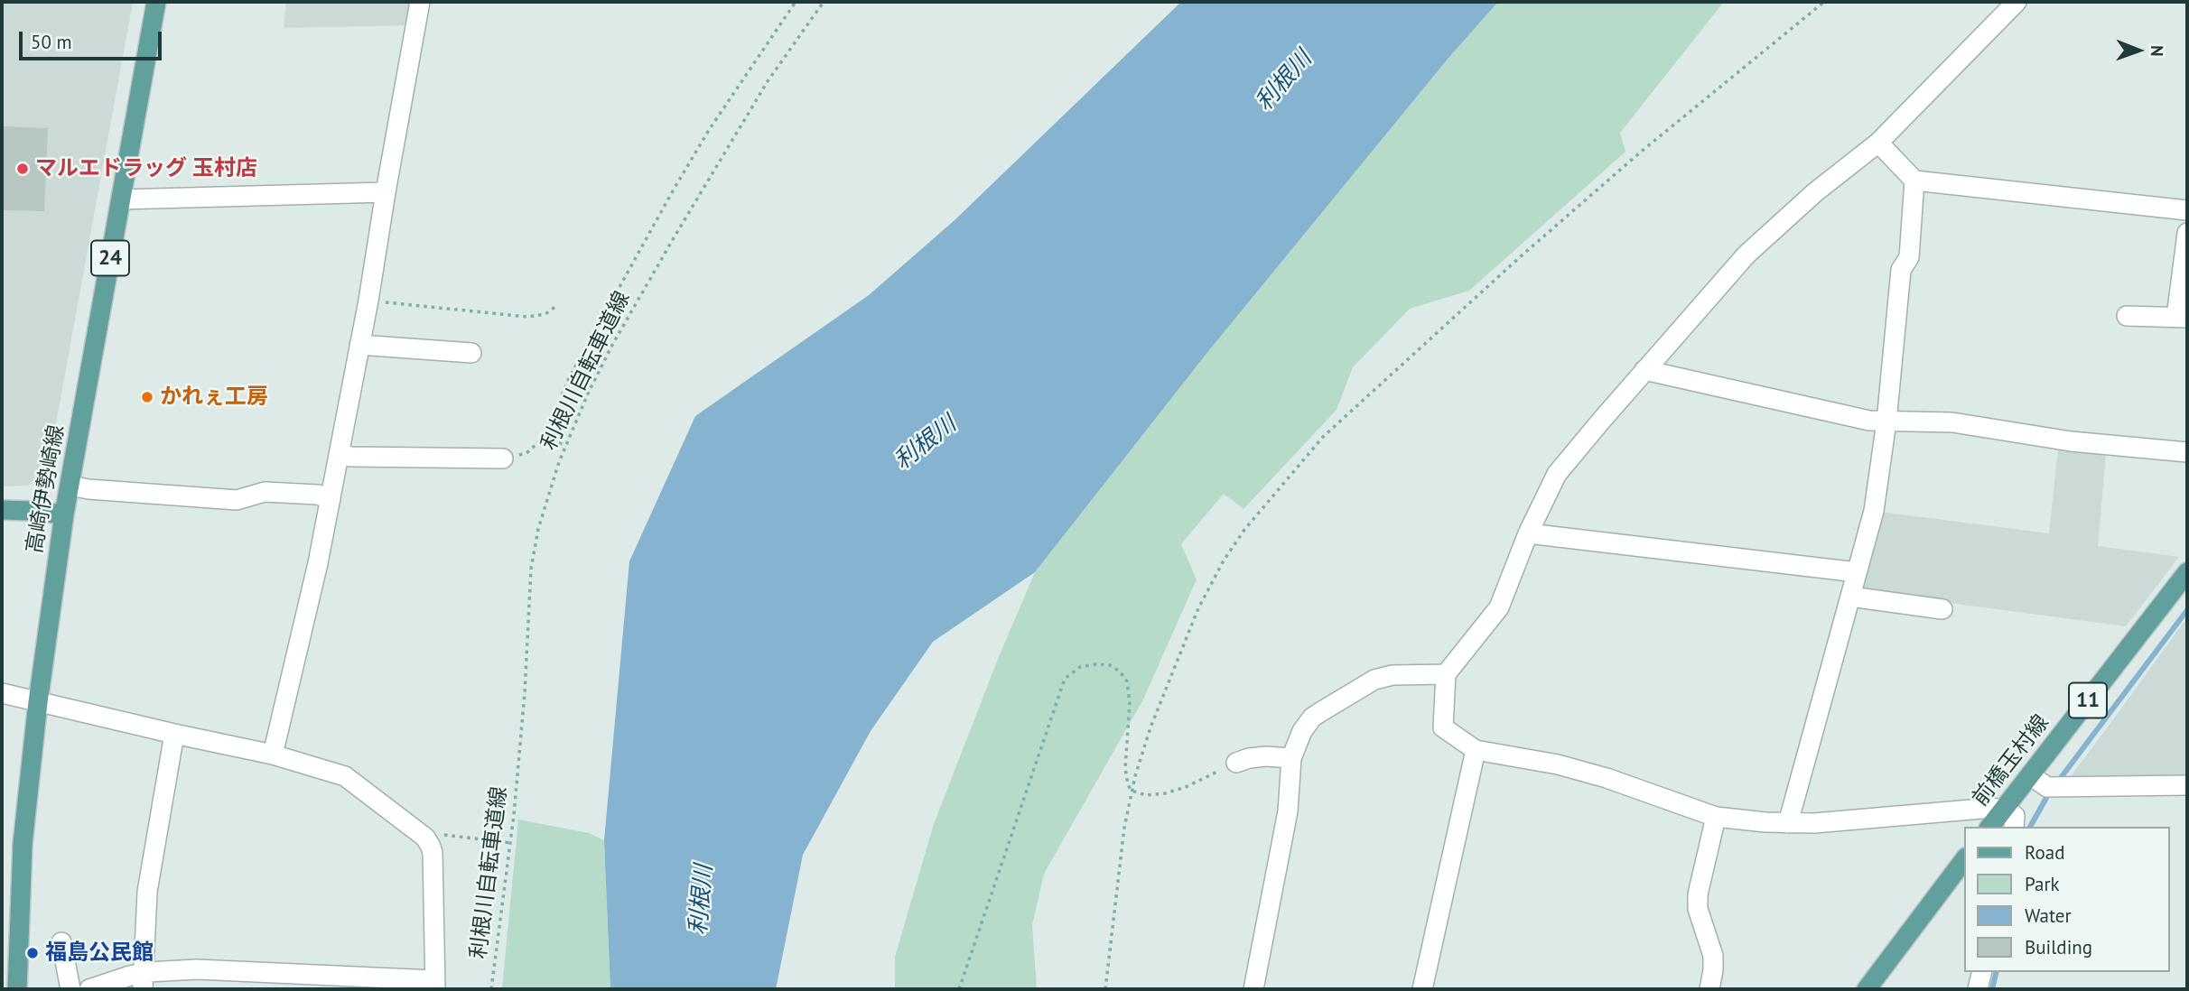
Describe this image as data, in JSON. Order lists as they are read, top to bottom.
{
  "streets": {
    "main road": [
      "24",
      "高崎伊勢崎線",
      "11",
      "前橋玉村線"
    ],
    "path": ["利根川自転車道線"]
  },
  "water": ["利根川"],
  "places": ["マルエドラッグ 玉村店", "かれぇ工房", "福島公民館"],
  "legend": [
    "Road",
    "Park",
    "Water",
    "Building"
  ],
  "scale_bar": "50 m",
  "north": "right"
}
